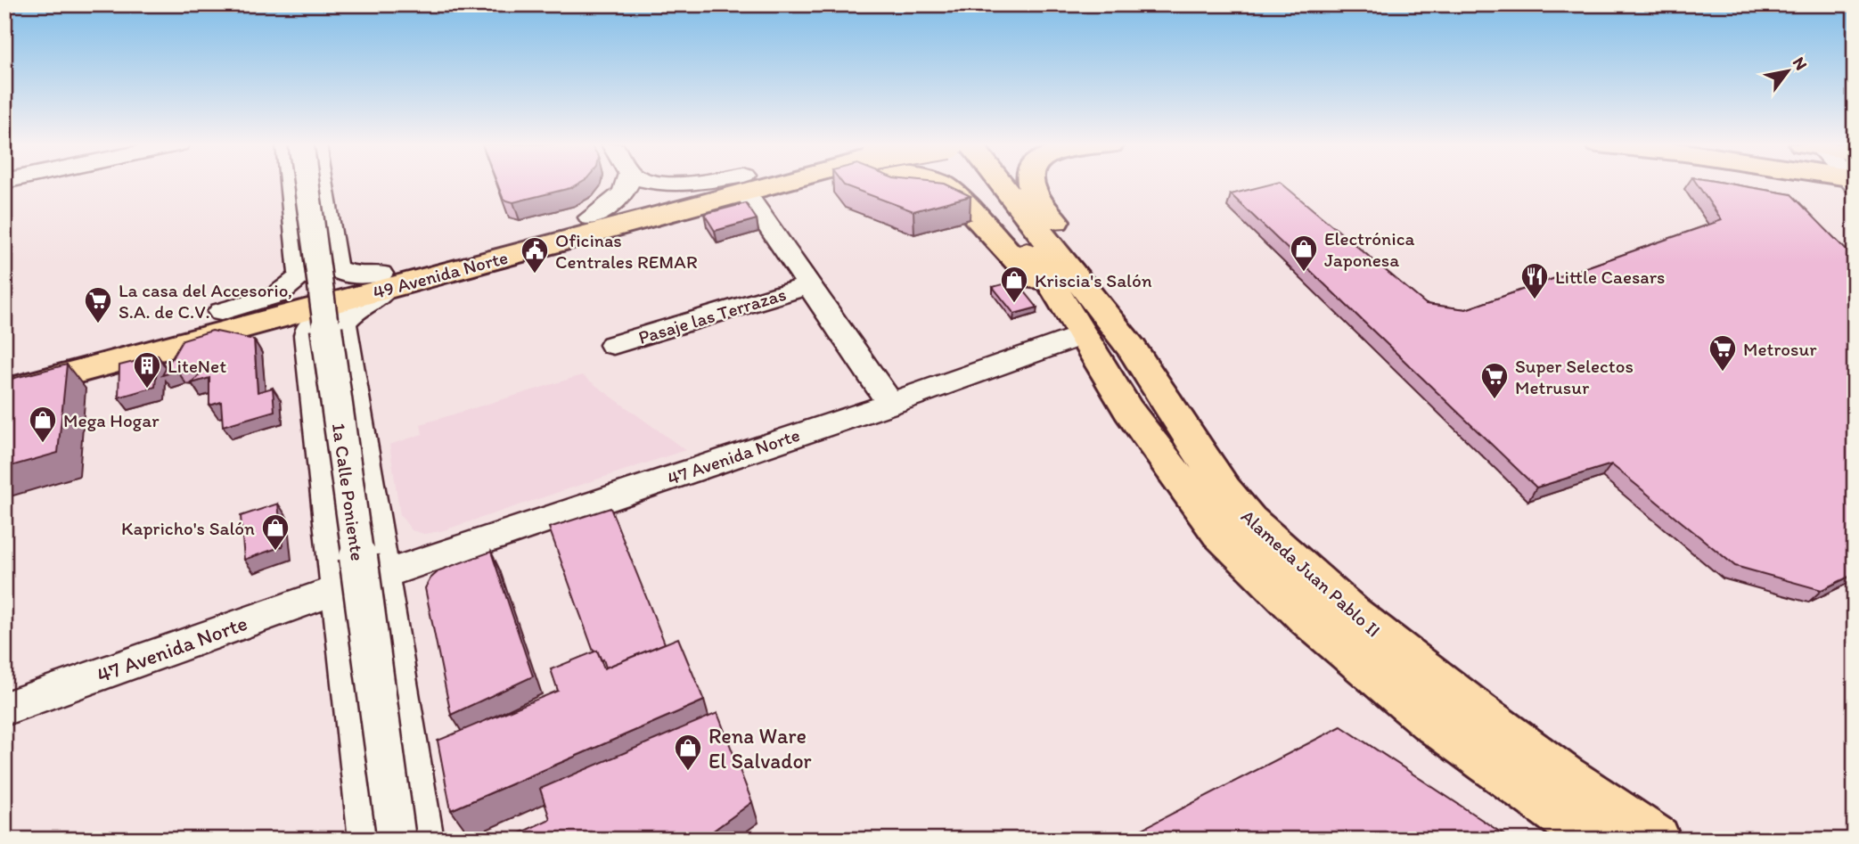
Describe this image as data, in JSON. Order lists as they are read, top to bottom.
{
  "streets": {
    "main road": ["49 Avenida Norte", "Alameda Juan Pablo II"],
    "street": ["Pasaje las Terrazas", "47 Avenida Norte", "1a Calle Poniente"]
  },
  "crossings": [
    ["49 Avenida Norte", "Pasaje las Terrazas"],
    ["Pasaje las Terrazas", "47 Avenida Norte"],
    ["47 Avenida Norte", "1a Calle Poniente"],
    ["47 Avenida Norte", "Alameda Juan Pablo II"]
  ],
  "places": {
    "shop": [
      "Electrónica Japonesa",
      "Kriscia's Salón",
      "Mega Hogar",
      "Kapricho's Salón",
      "Rena Ware El Salvador"
    ],
    "public building": ["Oficinas Centrales REMAR"],
    "restaurant": ["Little Caesars"],
    "supermarket": ["La casa del Accesorio, S.A. de C.V.", "Metrosur", "Super Selectos Metrusur"],
    "building": ["LiteNet"]
  },
  "north": "top right"
}
